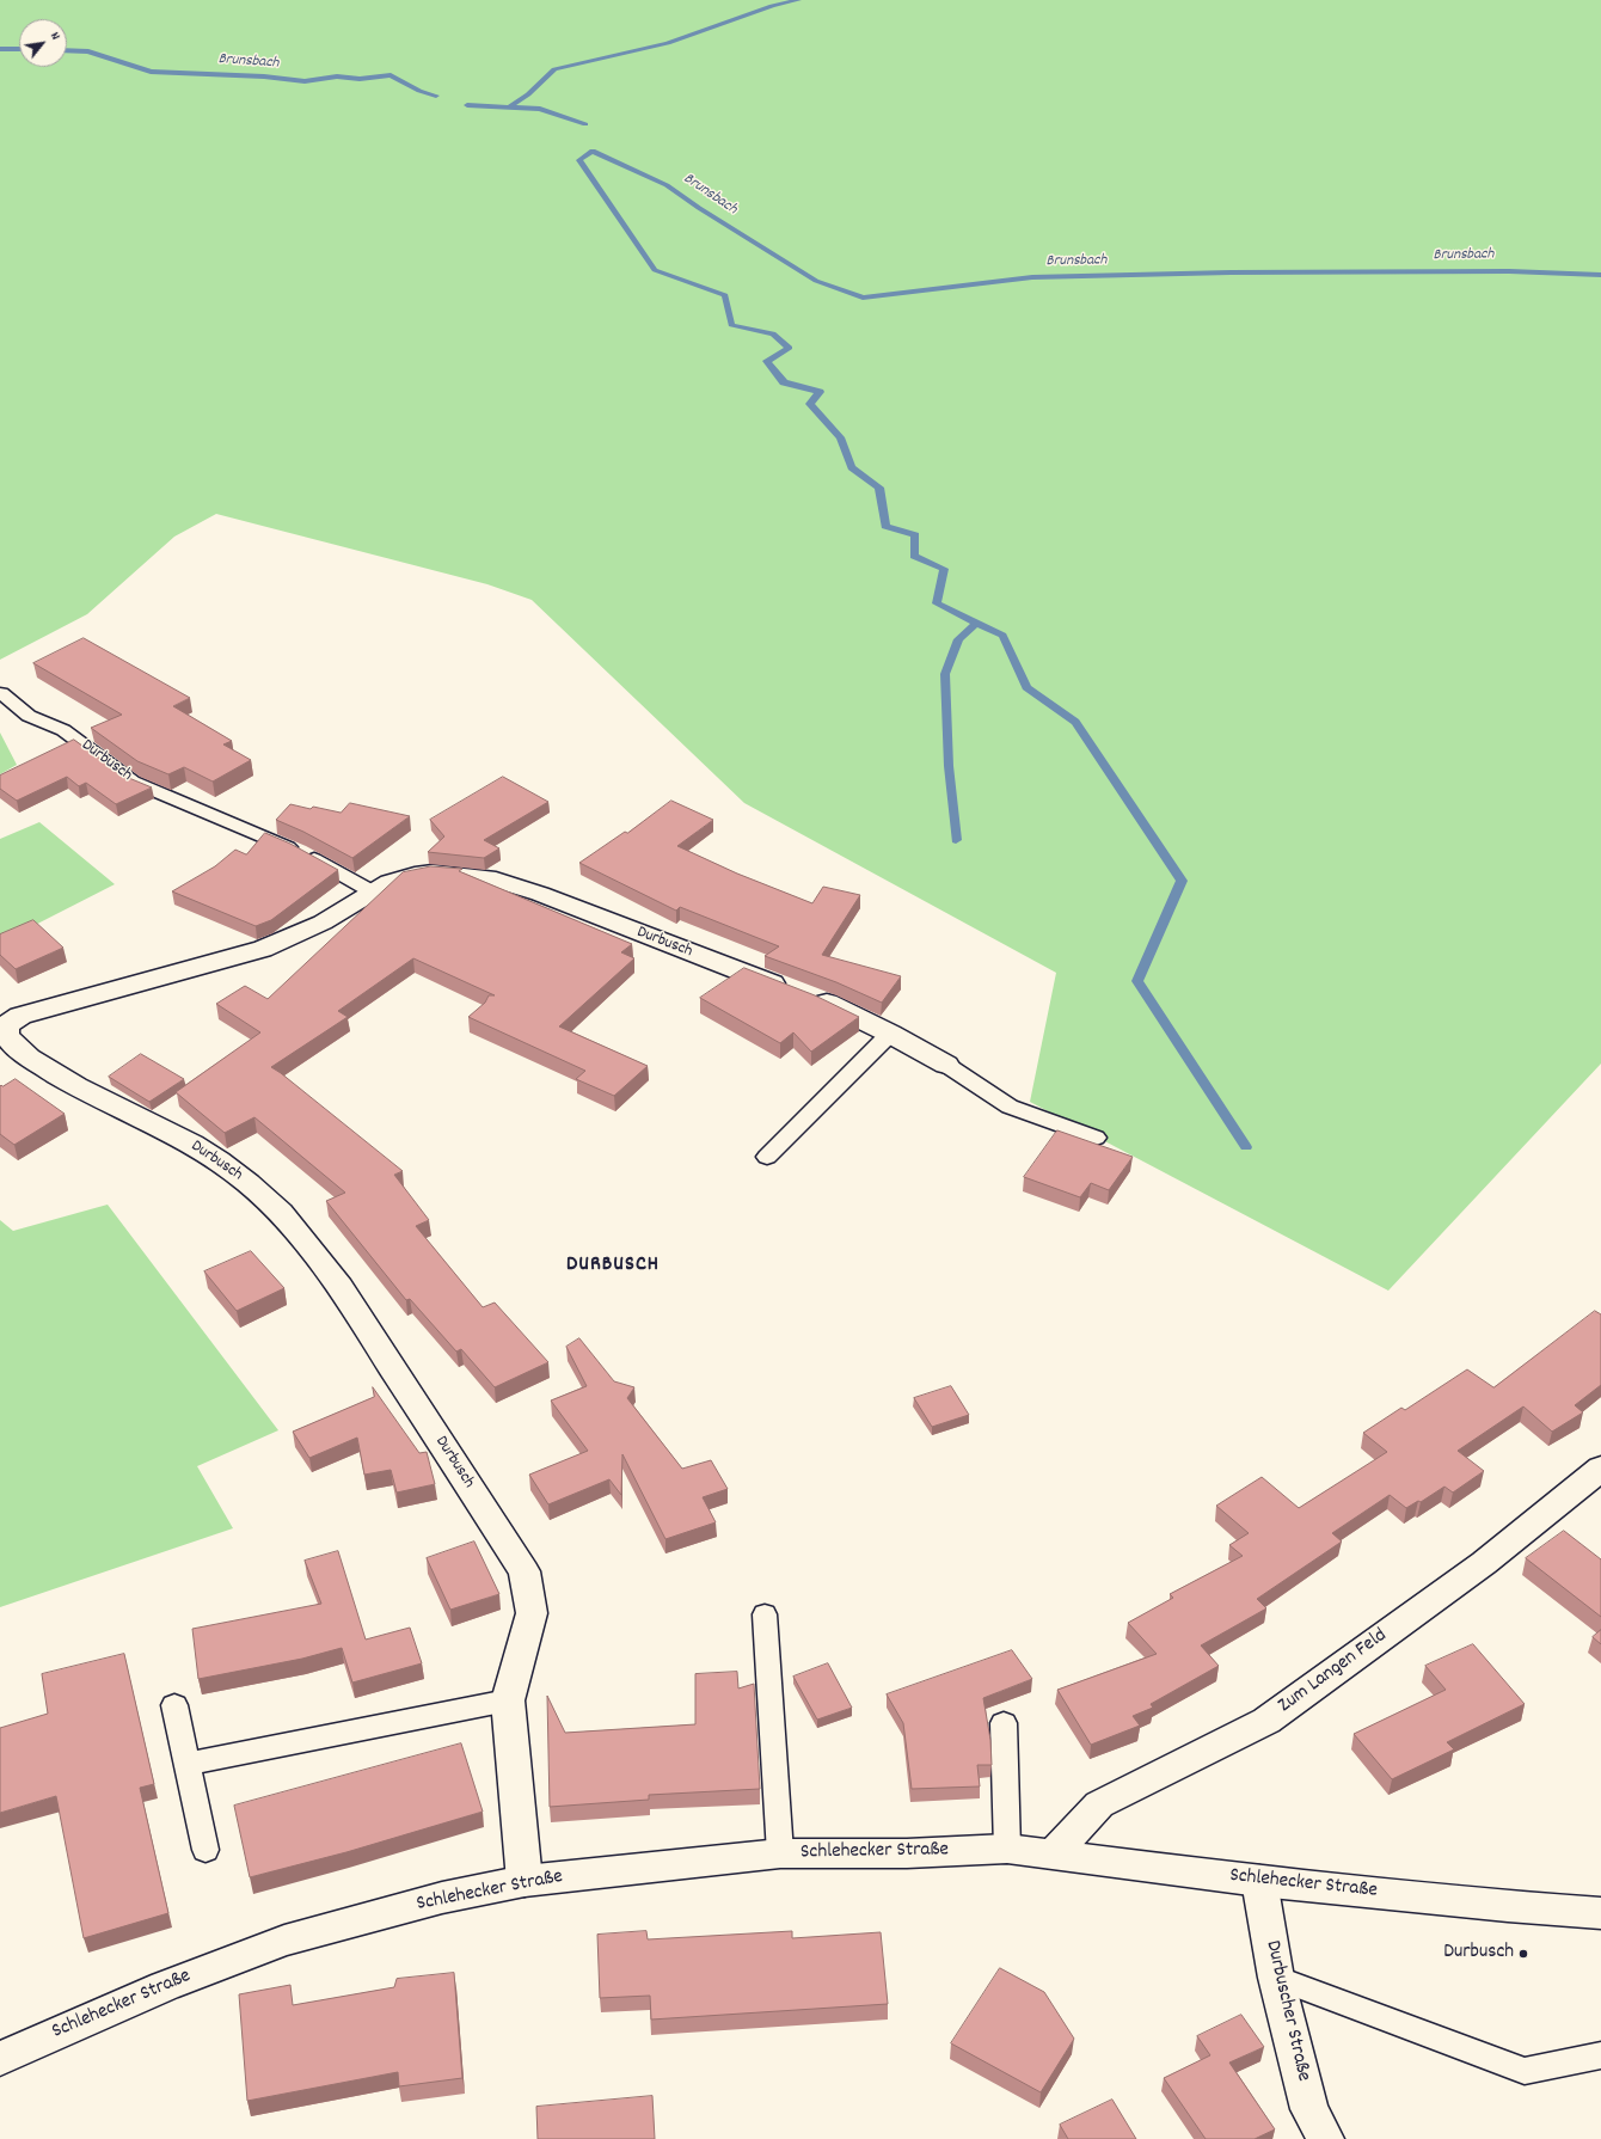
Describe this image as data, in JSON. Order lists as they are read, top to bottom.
{
  "streets": {
    "street": [
      "Durbusch",
      "Zum Langen Feld",
      "Schlehecker Straße",
      "Durbuscher Straße"
    ]
  },
  "crossings": [
    ["Durbusch", "Schlehecker Straße"],
    ["Zum Langen Feld", "Schlehecker Straße"],
    ["Schlehecker Straße", "Durbuscher Straße"]
  ],
  "districts": ["DURBUSCH"],
  "water": ["Brunsbach"],
  "places": ["Durbusch"],
  "north": "top right"
}
